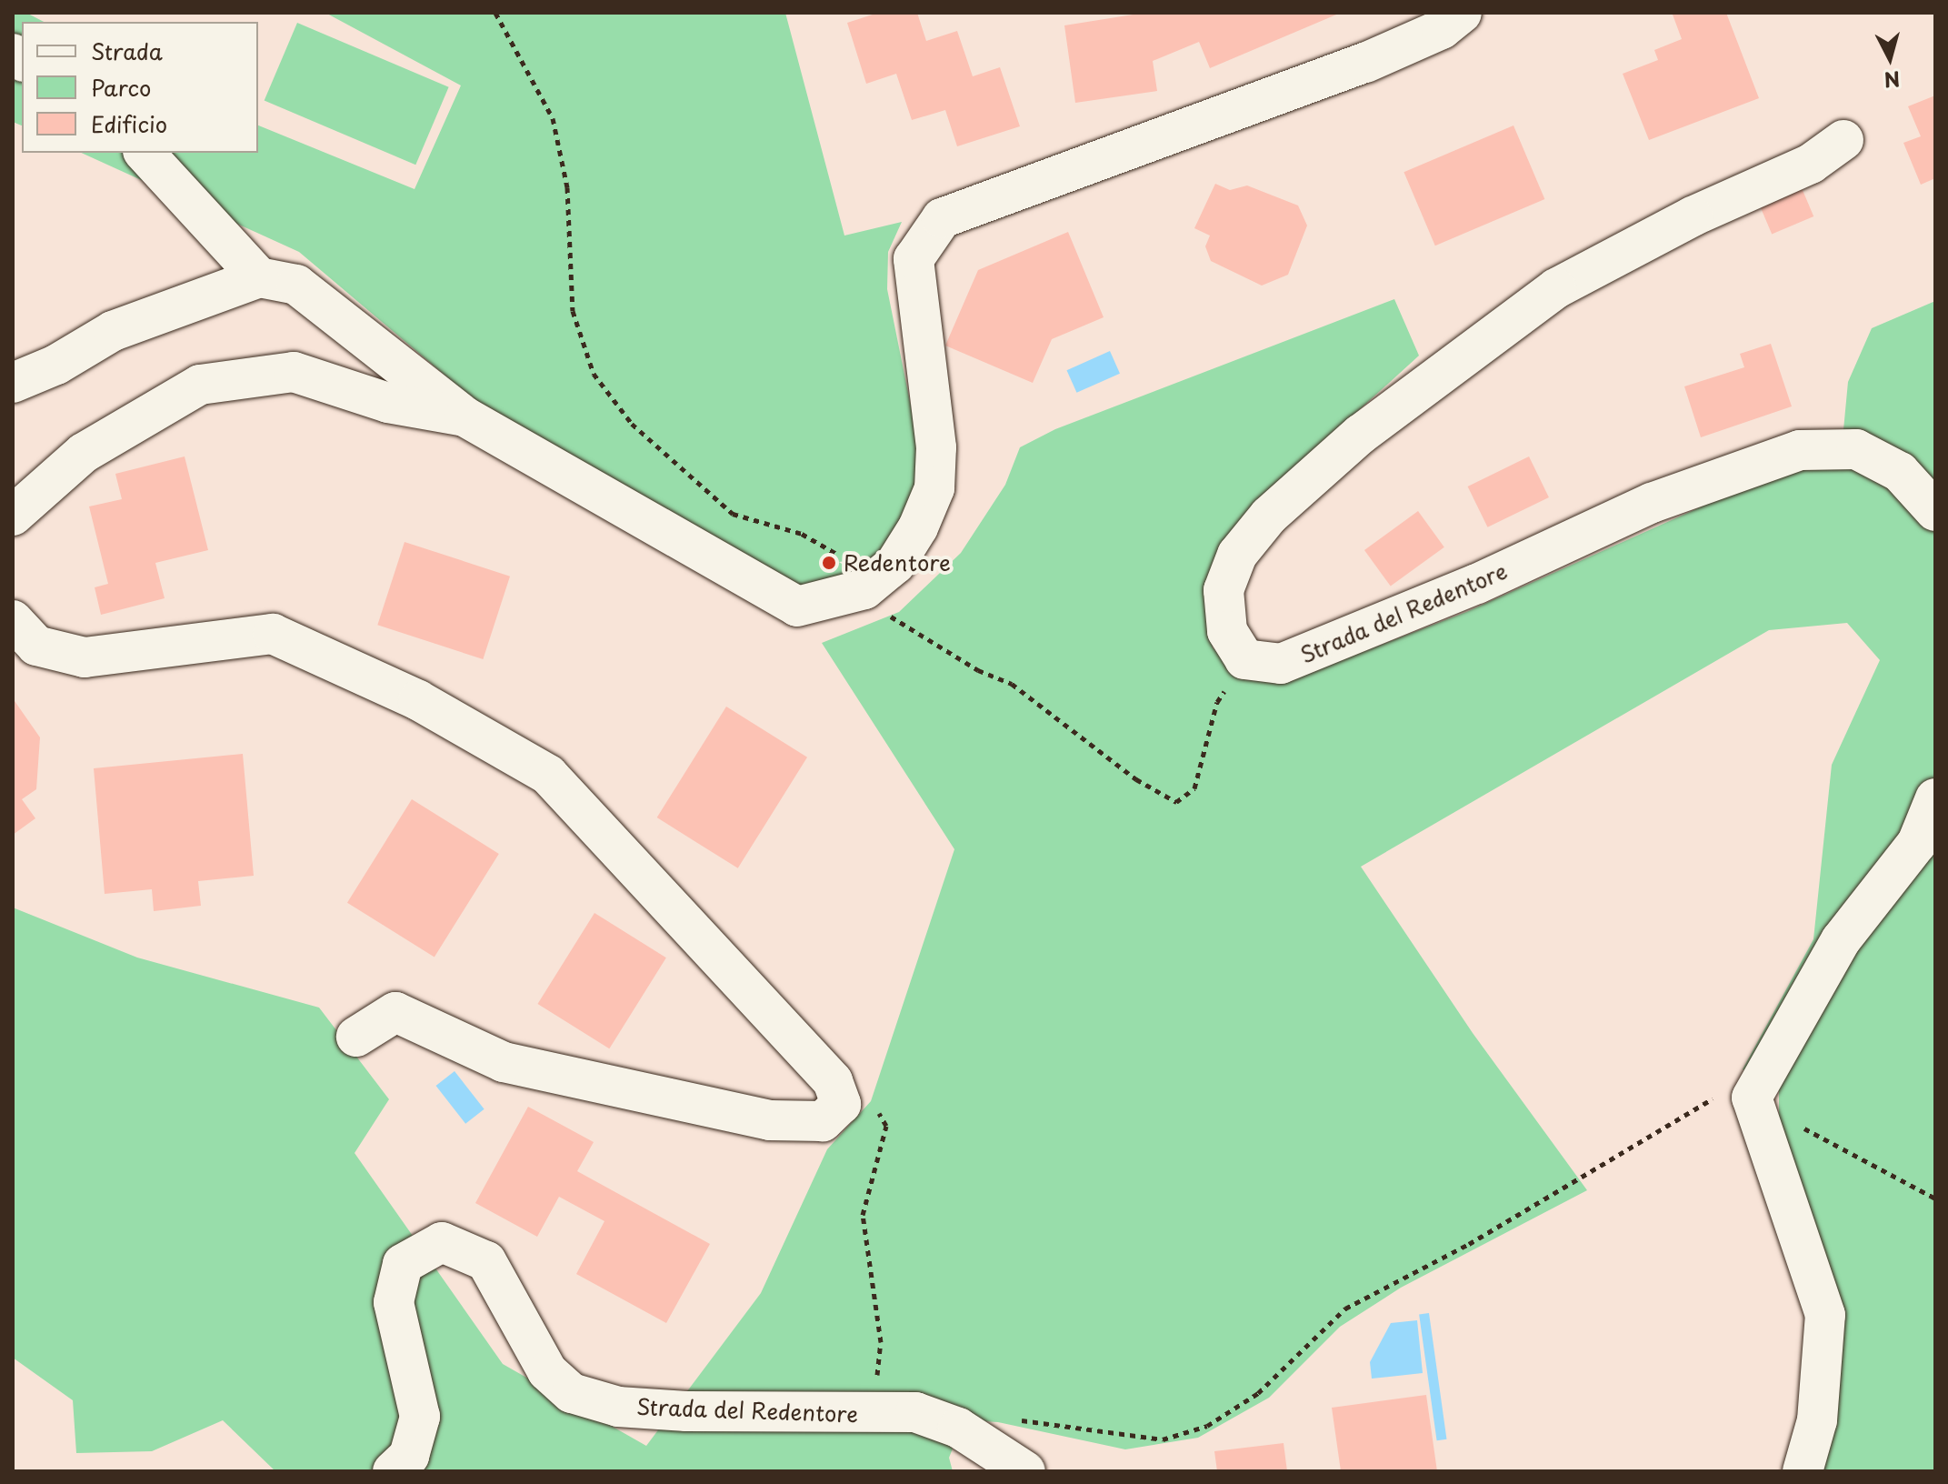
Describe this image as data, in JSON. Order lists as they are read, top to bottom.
{
  "streets": {
    "street": ["Strada del Redentore"]
  },
  "places": ["Redentore"],
  "legend": ["Strada", "Parco", "Edificio"],
  "north": "bottom"
}
